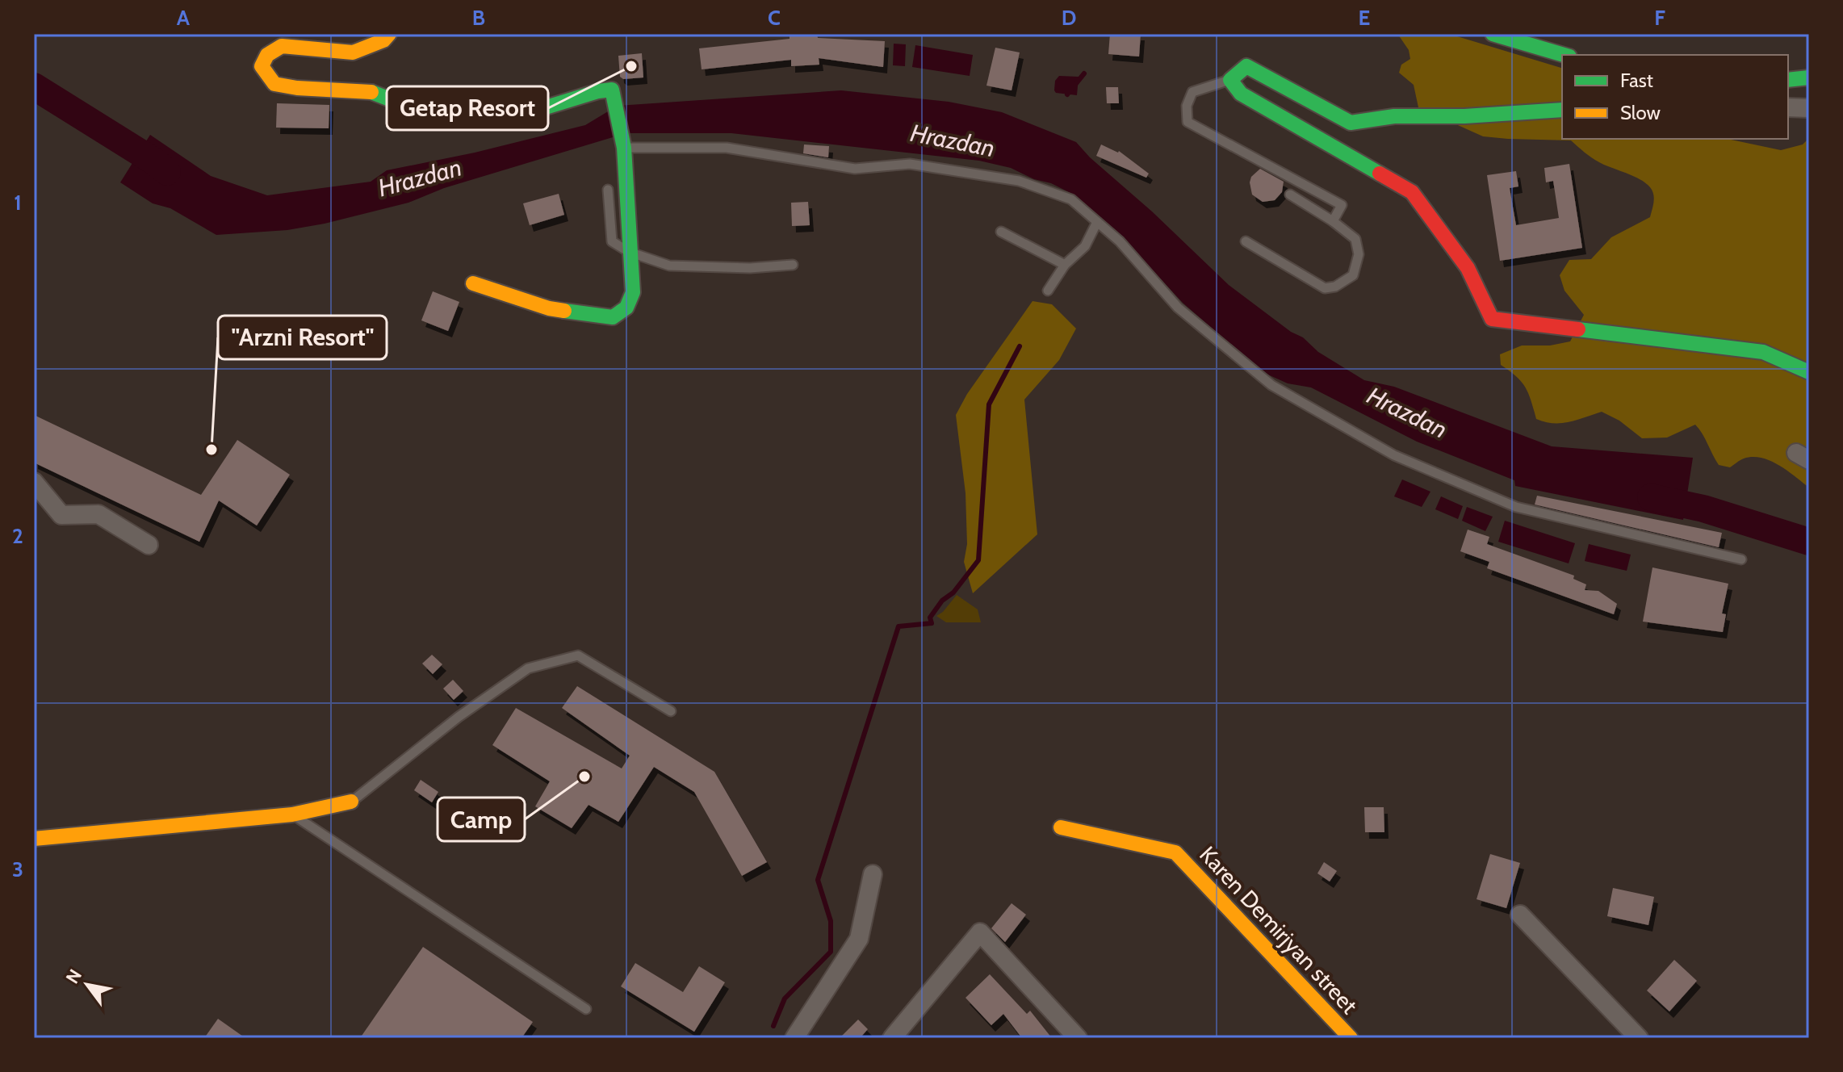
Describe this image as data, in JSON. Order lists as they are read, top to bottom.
{
  "streets": {
    "street": ["Karen Demirjyan street"]
  },
  "water": ["Hrazdan"],
  "places": ["Getap Resort", "\"Arzni Resort\"", "Camp"],
  "legend": ["Fast", "Slow"],
  "north": "top left",
  "grid": {
    "columns": [
      "A",
      "B",
      "C",
      "D",
      "E",
      "F"
    ],
    "rows": ["1", "2", "3"]
  }
}
